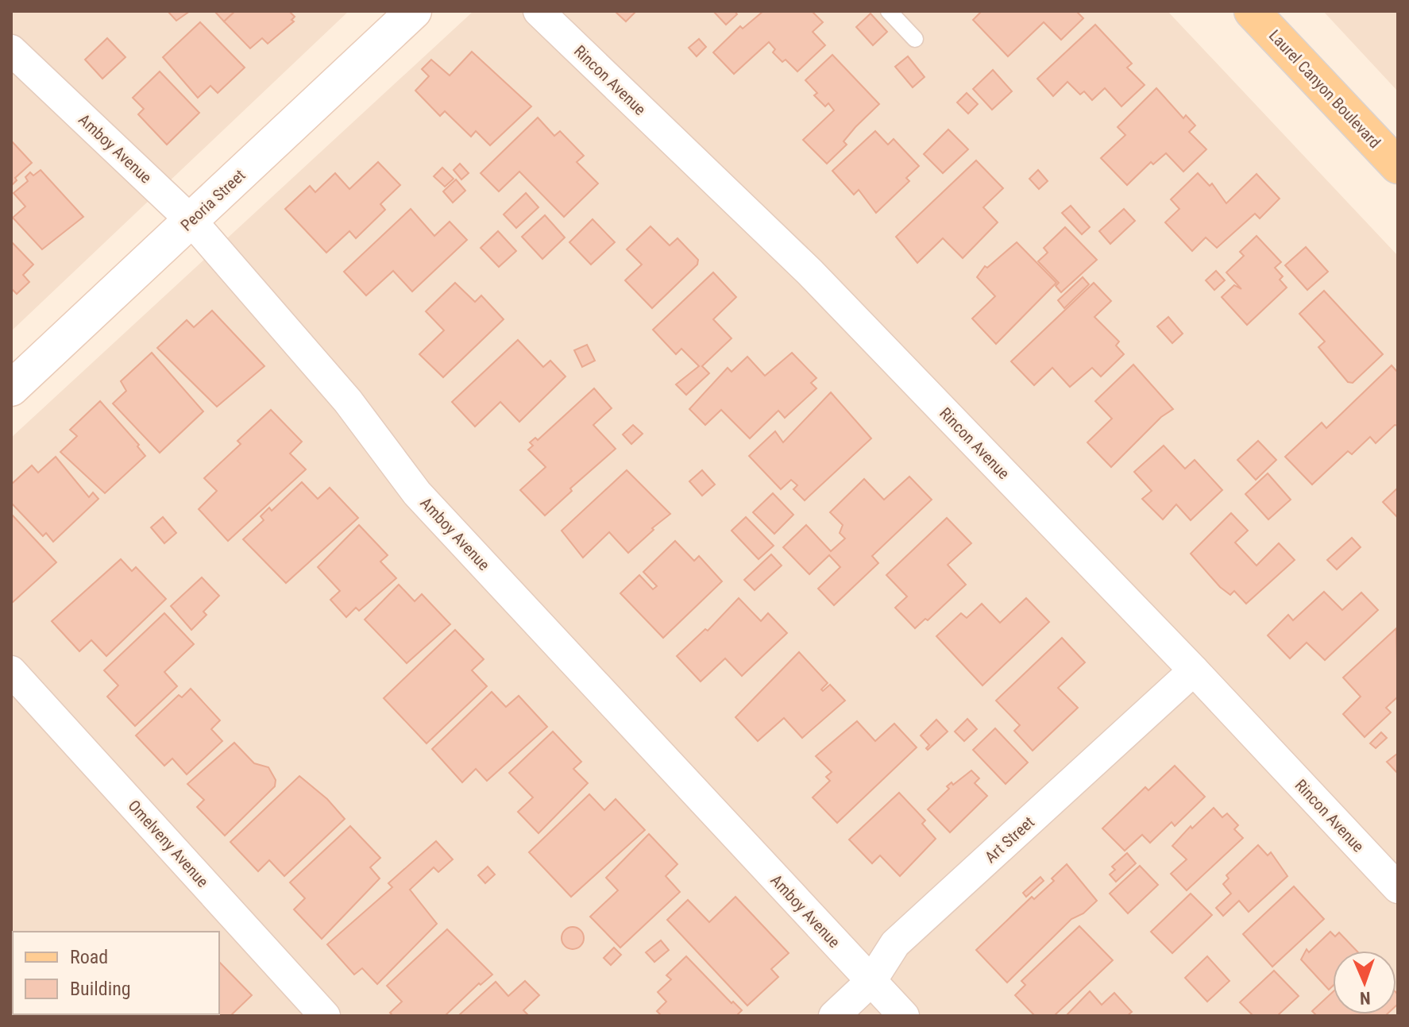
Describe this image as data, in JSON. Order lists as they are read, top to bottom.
{
  "streets": {
    "main road": ["Laurel Canyon Boulevard"],
    "street": [
      "Rincon Avenue",
      "Amboy Avenue",
      "Peoria Street",
      "Art Street",
      "Omelveny Avenue"
    ]
  },
  "crossings": [
    ["Rincon Avenue", "Art Street"],
    ["Amboy Avenue", "Peoria Street"],
    ["Amboy Avenue", "Art Street"]
  ],
  "legend": ["Road", "Building"],
  "north": "bottom"
}
